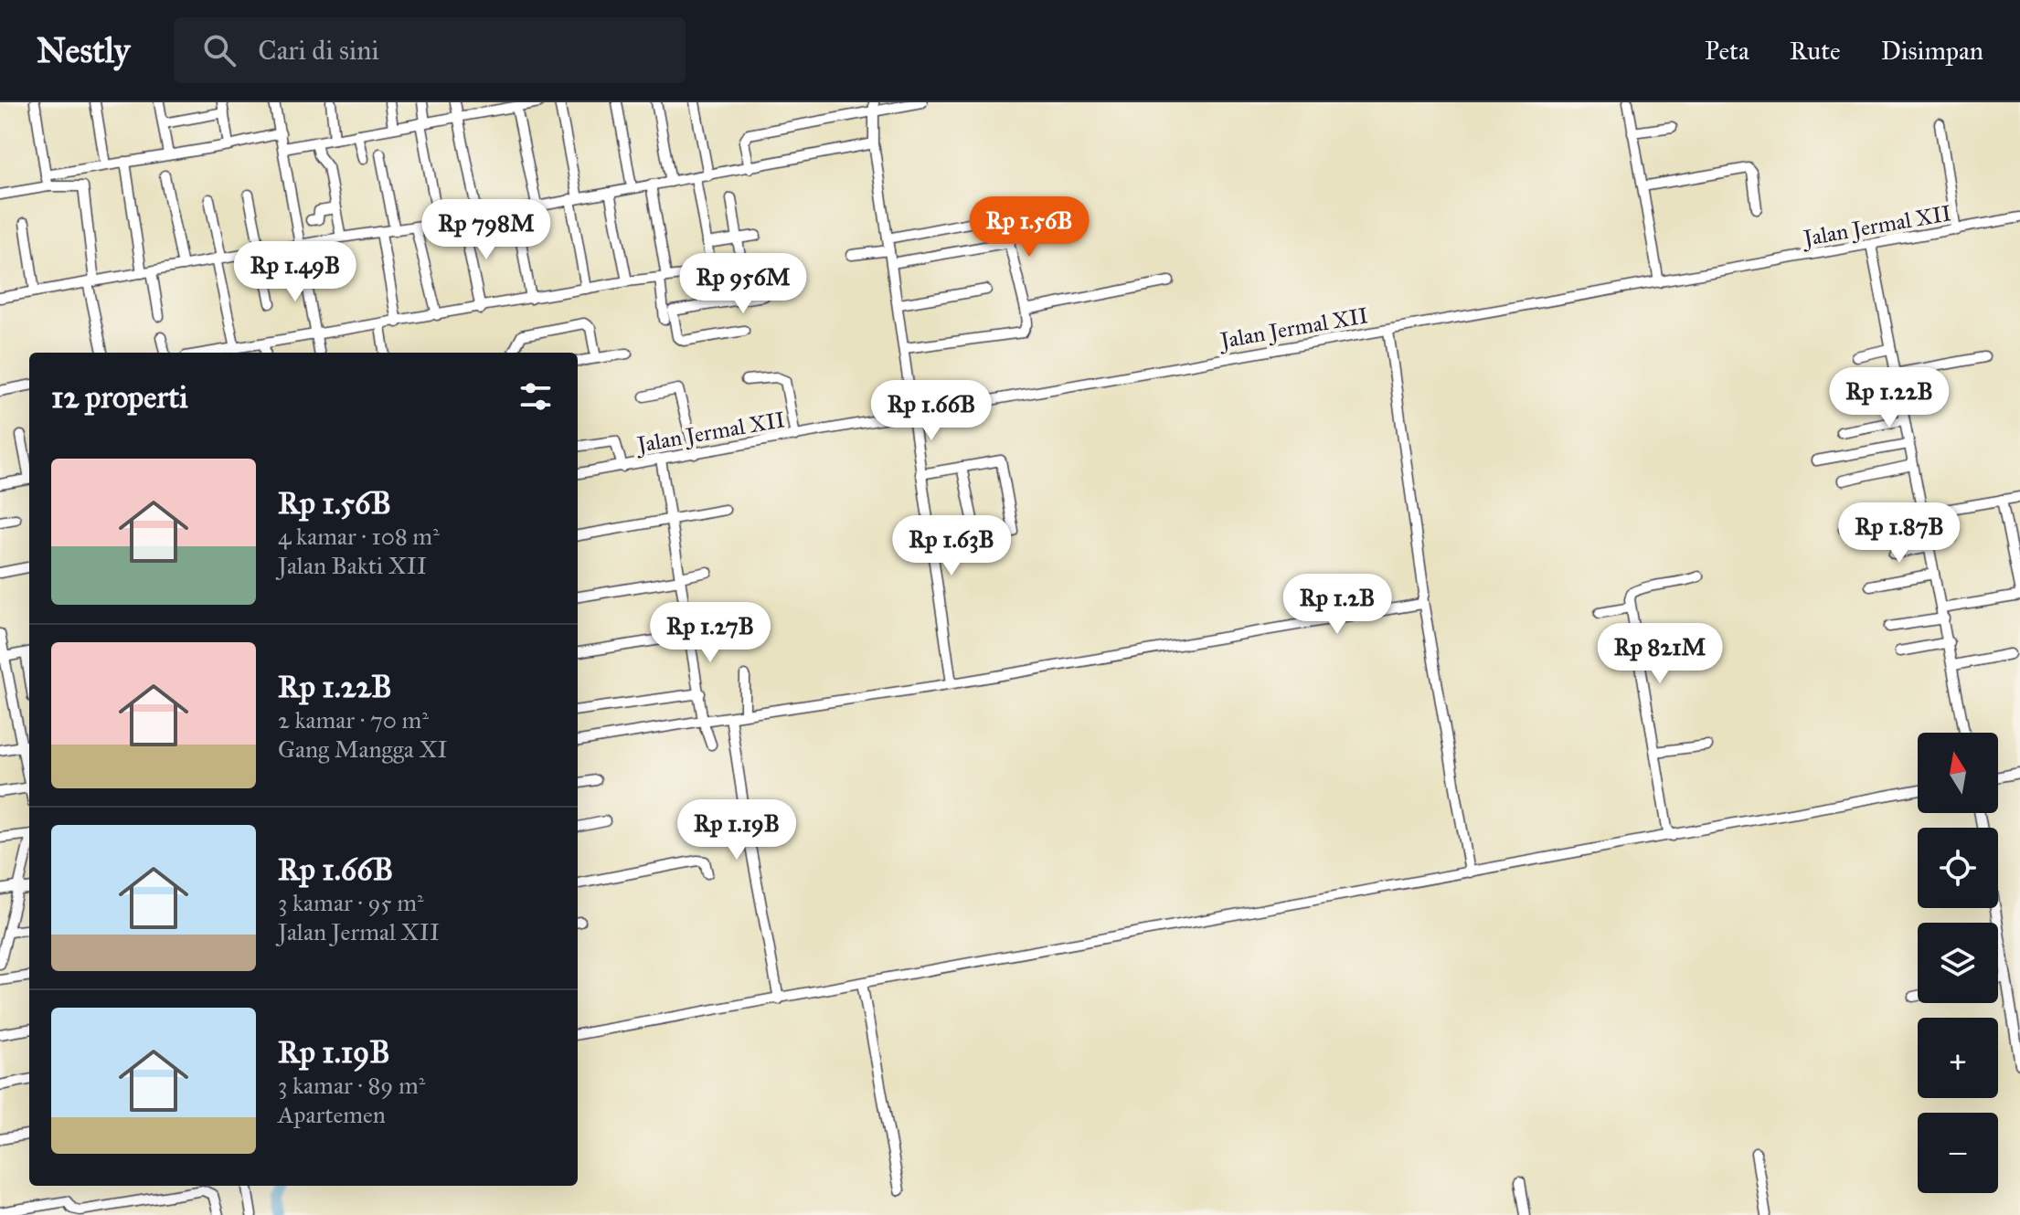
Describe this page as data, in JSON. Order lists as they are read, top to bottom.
{
  "streets": {
    "street": ["Jalan Jermal XII"]
  },
  "north": "top",
  "page": {
    "header": "Nestly",
    "search": "Cari di sini",
    "nav": ["Peta", "Rute", "Disimpan"],
    "price": [
      "Rp 1.56B",
      "Rp 798M",
      "Rp 1.49B",
      "Rp 956M",
      "Rp 1.22B",
      "Rp 1.66B",
      "Rp 1.87B",
      "Rp 1.63B",
      "Rp 1.2B",
      "Rp 1.27B",
      "Rp 821M",
      "Rp 1.19B"
    ],
    "heading": "12 properti",
    "list": [
      {
        "name": "Rp 1.56B",
        "note": "4 kamar · 108 m² · Jalan Bakti XII"
      },
      {
        "name": "Rp 1.22B",
        "note": "2 kamar · 70 m² · Gang Mangga XI"
      },
      {
        "name": "Rp 1.66B",
        "note": "3 kamar · 95 m² · Jalan Jermal XII"
      },
      {
        "name": "Rp 1.19B",
        "note": "3 kamar · 89 m² · Apartemen"
      }
    ],
    "map_buttons": ["+", "−"]
  }
}
